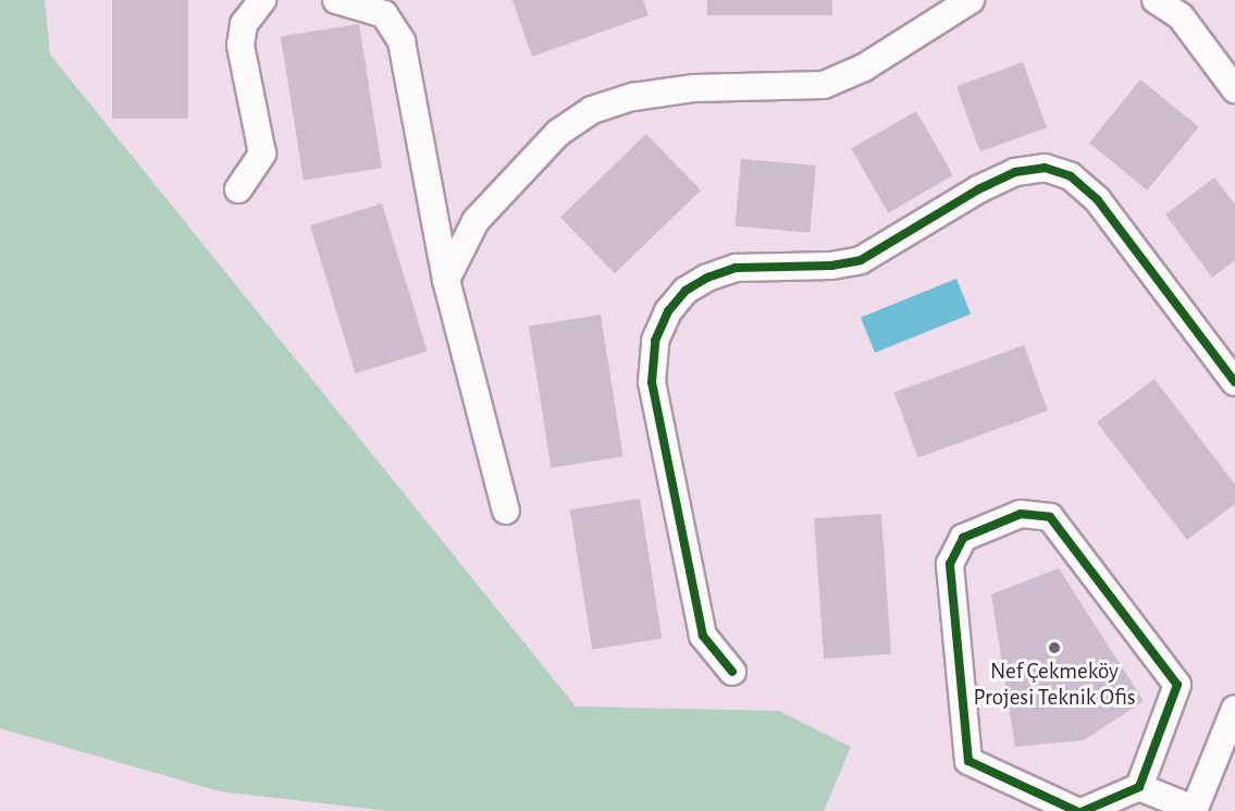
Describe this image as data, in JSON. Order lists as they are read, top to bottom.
{
  "places": ["Nef Çekmeköy Projesi Teknik Ofis"]
}
